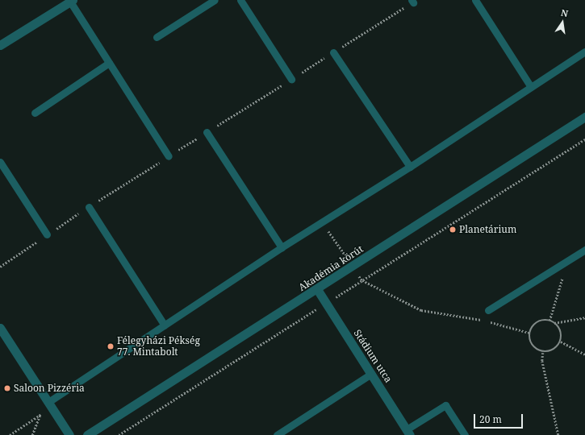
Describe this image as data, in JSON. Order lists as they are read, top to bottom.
{
  "streets": {
    "street": ["Akadémia körút", "Stádium utca"]
  },
  "crossings": [
    ["Akadémia körút", "Stádium utca"]
  ],
  "places": ["Planetárium", "Félegyházi Pékség 77. Mintabolt", "Saloon Pizzéria"],
  "scale_bar": "20 m",
  "north": "top"
}
